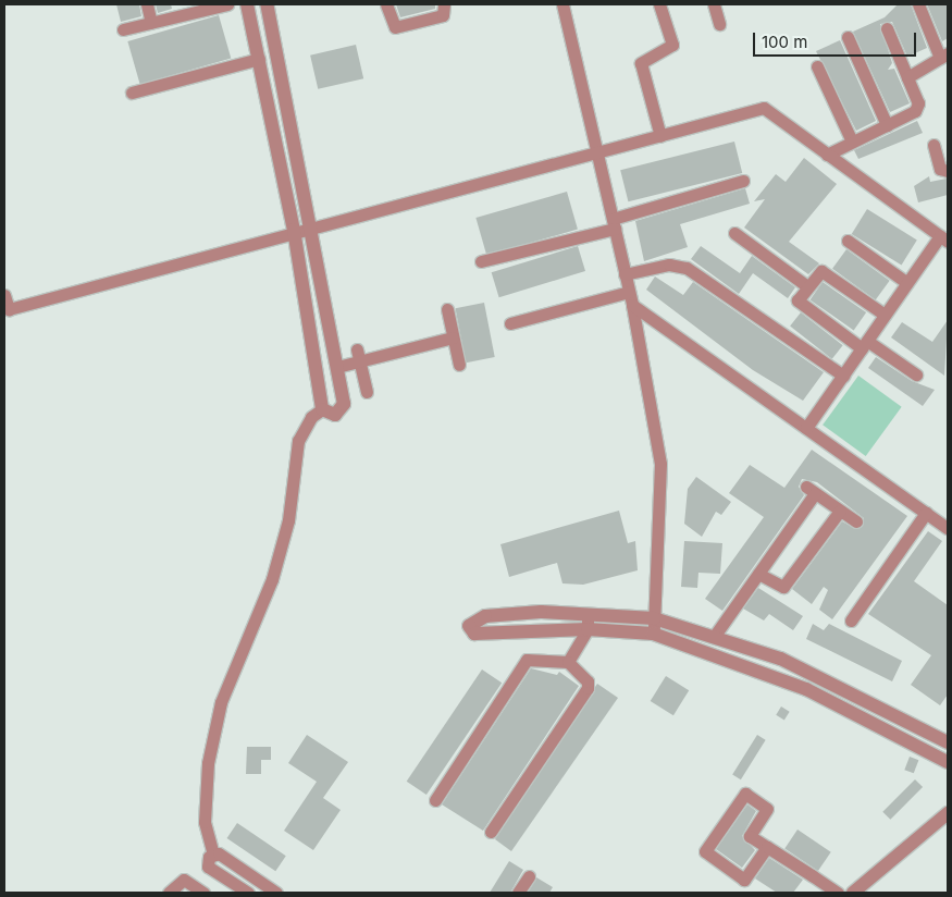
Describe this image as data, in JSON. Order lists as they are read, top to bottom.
{
  "scale_bar": "100 m"
}
